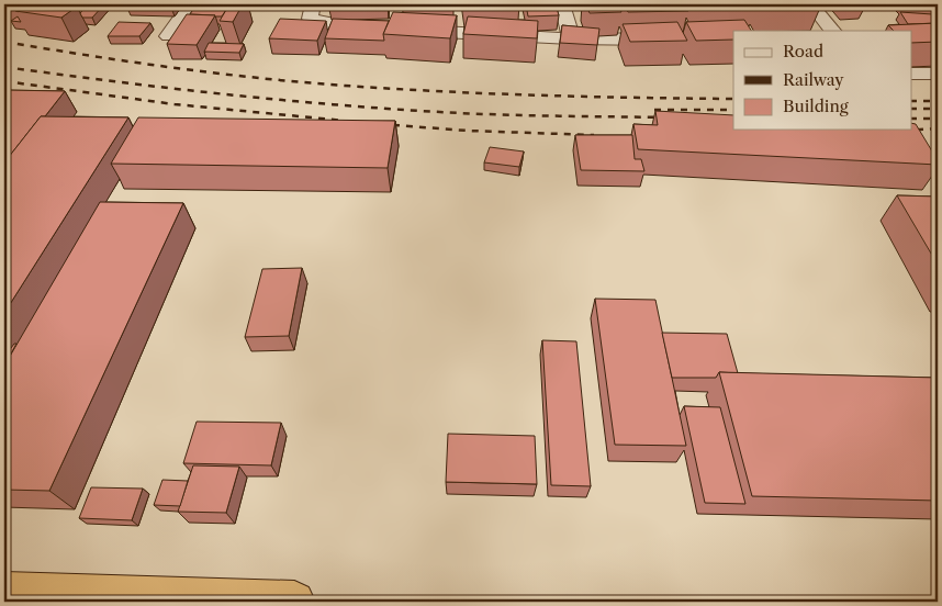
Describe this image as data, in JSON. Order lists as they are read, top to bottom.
{
  "legend": ["Road", "Railway", "Building"]
}
